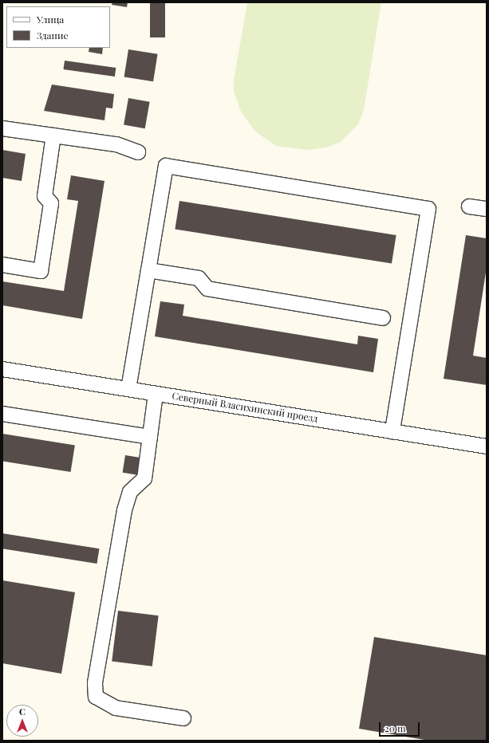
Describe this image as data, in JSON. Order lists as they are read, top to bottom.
{
  "streets": {
    "street": ["Северный Власихинский проезд"]
  },
  "legend": ["Улица", "Здание"],
  "scale_bar": "20 m",
  "north": "top"
}
